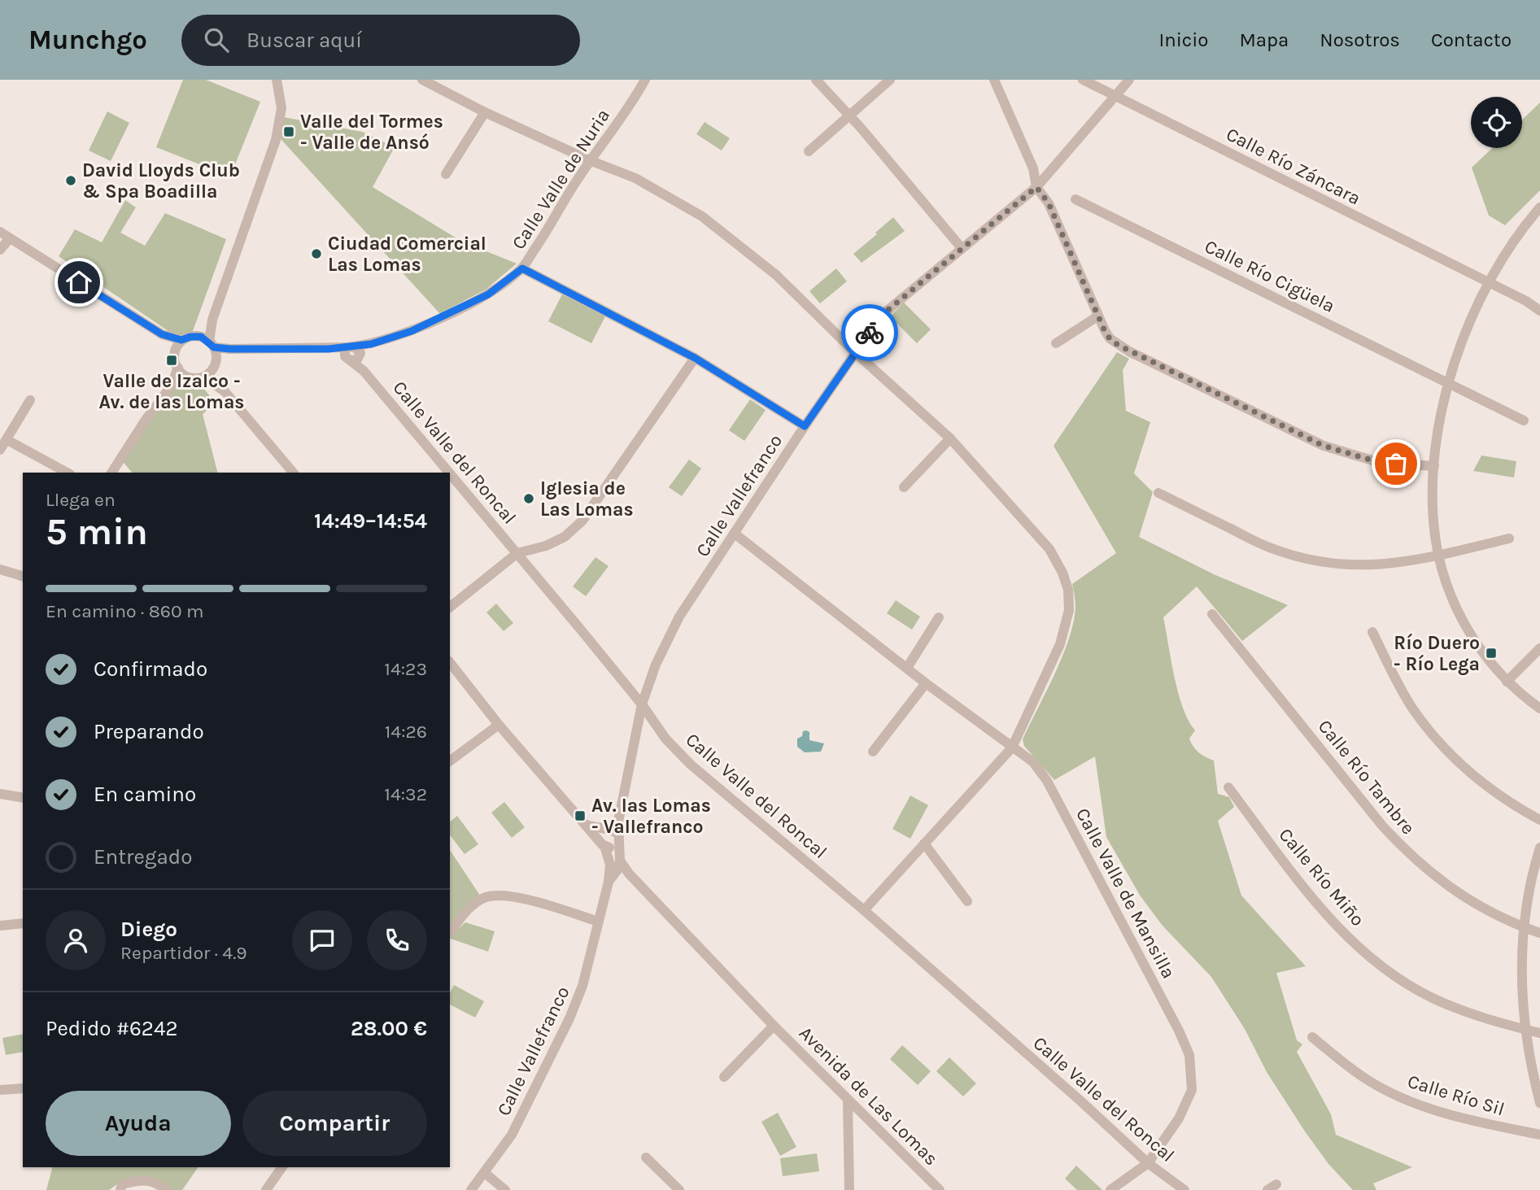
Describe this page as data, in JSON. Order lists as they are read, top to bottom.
{
  "streets": {
    "street": [
      "Calle Río Záncara",
      "Calle Valle de Nuria",
      "Calle Río Cigüela",
      "Calle Valle del Roncal",
      "Calle Vallefranco",
      "Calle Río Tambre",
      "Calle Río Miño",
      "Calle Valle de Mansilla",
      "Calle Río Sil",
      "Avenida de Las Lomas"
    ]
  },
  "crossings": [
    ["Calle Río Záncara", "Calle Vallefranco"],
    ["Calle Valle de Nuria", "Calle Valle del Roncal"],
    ["Calle Valle del Roncal", "Calle Vallefranco"],
    ["Calle Valle del Roncal", "Calle Valle de Mansilla"],
    ["Calle Vallefranco", "Calle Valle de Mansilla"],
    ["Calle Vallefranco", "Avenida de Las Lomas"]
  ],
  "places": {
    "transit": [
      "Valle del Tormes - Valle de Ansó",
      "Valle de Izalco - Av. de las Lomas",
      "Río Duero - Río Lega",
      "Av. las Lomas - Vallefranco"
    ],
    "other": ["David Lloyds Club & Spa Boadilla", "Ciudad Comercial Las Lomas", "Iglesia de Las Lomas"]
  },
  "page": {
    "header": "Munchgo",
    "search": "Buscar aquí",
    "nav": [
      "Inicio",
      "Mapa",
      "Nosotros",
      "Contacto"
    ],
    "heading": ["5 min", "Llega en", "14:49–14:54"],
    "panel": [
      "Diego",
      "Repartidor · 4.9",
      "Pedido #6242",
      "28.00 €"
    ],
    "bar": "En camino · 860 m",
    "list": [
      ["Confirmado", "14:23"],
      ["Preparando", "14:26"],
      ["En camino", "14:32"],
      "Entregado"
    ],
    "buttons": ["Ayuda", "Compartir"]
  }
}
